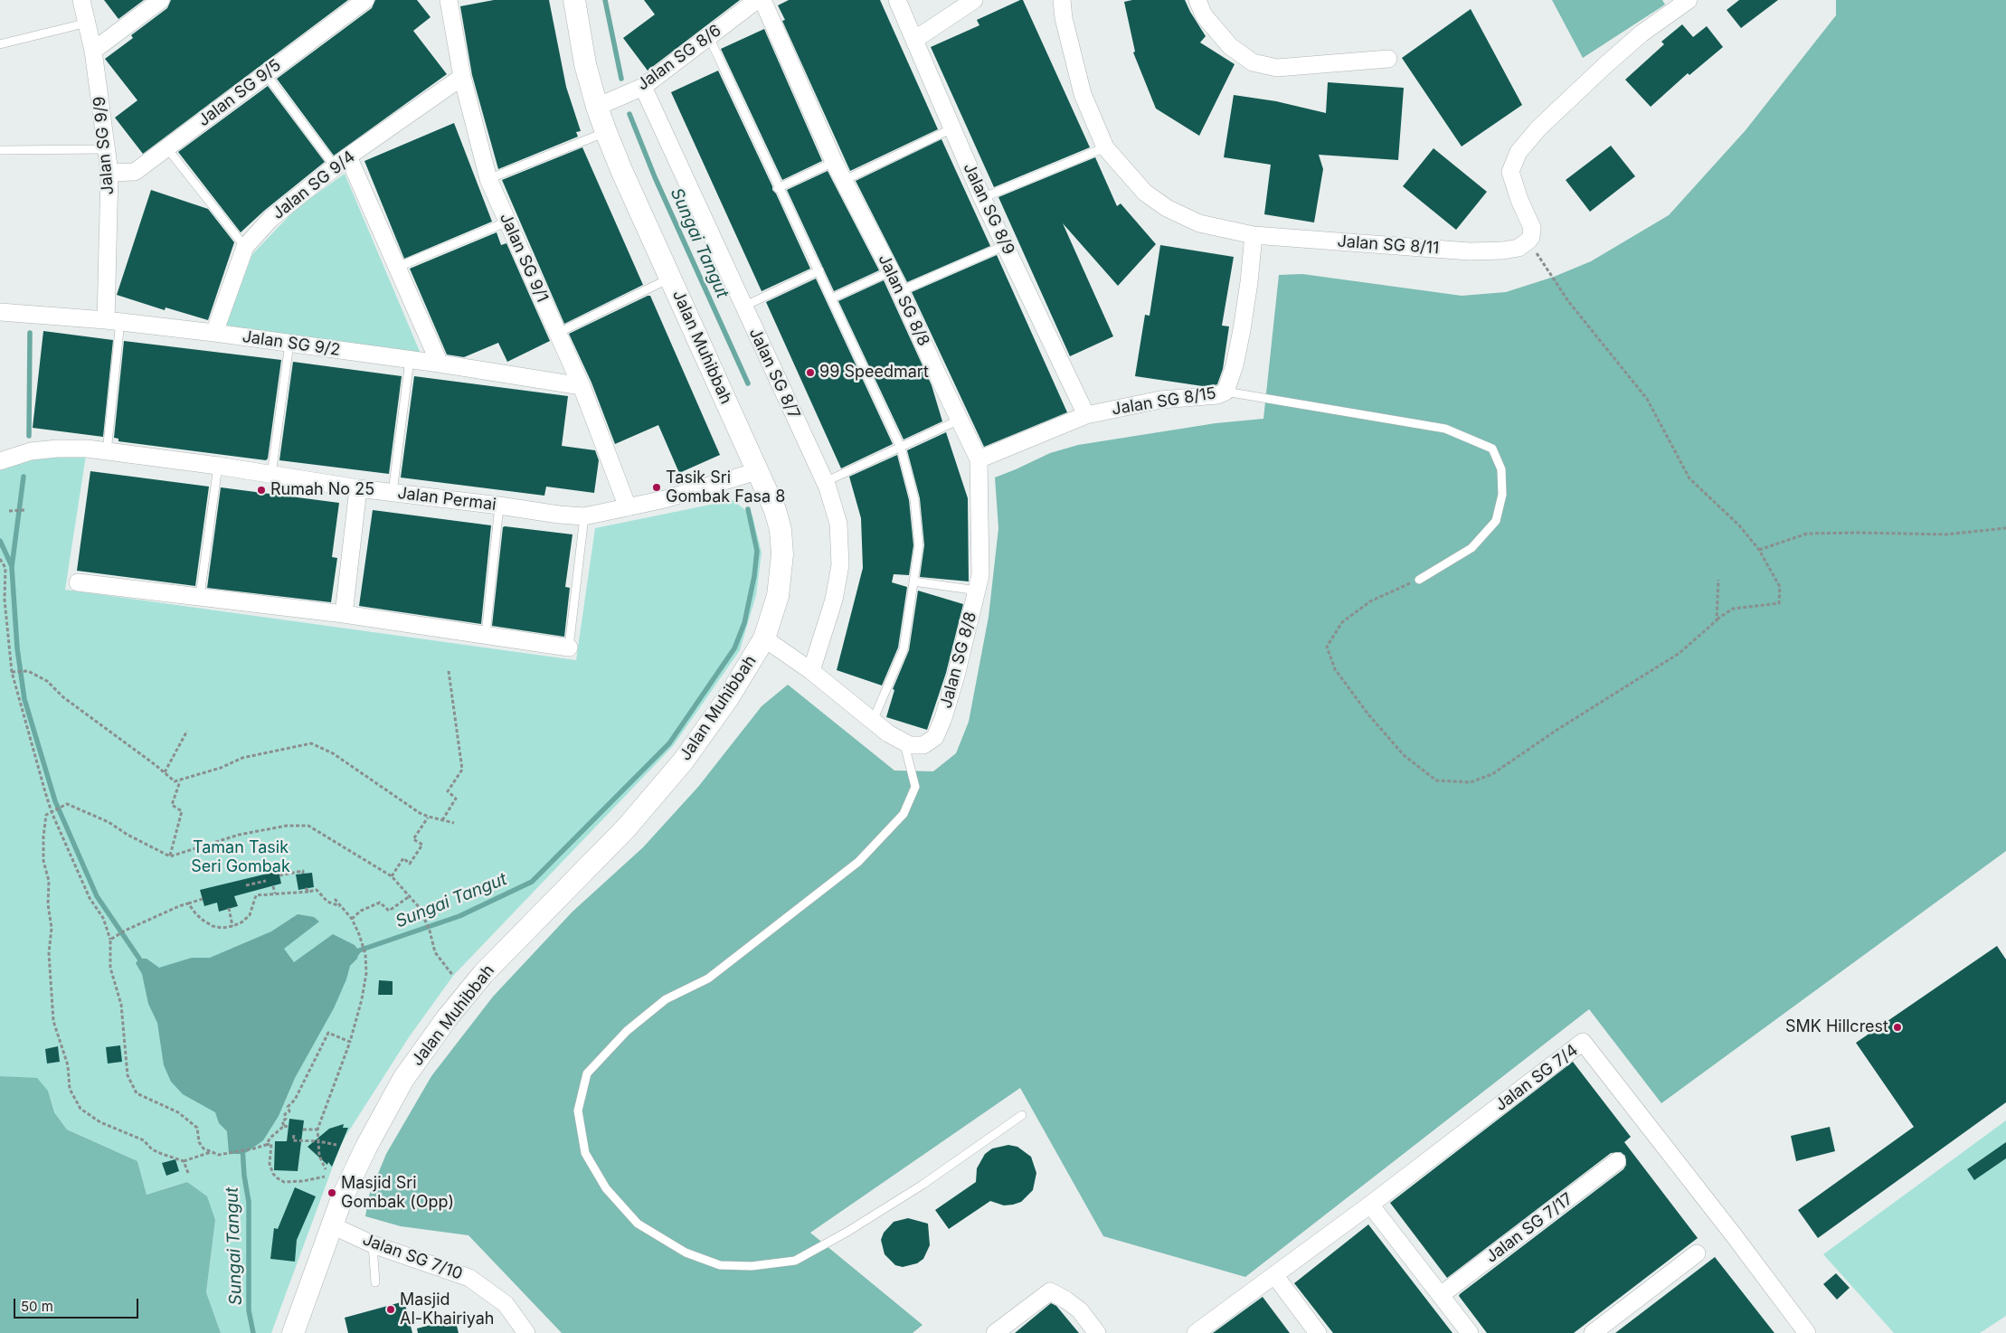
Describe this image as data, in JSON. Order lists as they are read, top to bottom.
{
  "streets": {
    "street": [
      "Jalan SG 8/6",
      "Jalan SG 9/5",
      "Jalan SG 9/9",
      "Jalan SG 9/4",
      "Jalan SG 8/9",
      "Jalan SG 8/11",
      "Jalan SG 9/1",
      "Jalan SG 8/8",
      "Jalan SG 9/2",
      "Jalan Muhibbah",
      "Jalan SG 8/7",
      "Jalan SG 8/15",
      "Jalan Permai",
      "Jalan SG 7/4",
      "Jalan SG 7/17",
      "Jalan SG 7/10"
    ]
  },
  "crossings": [
    ["Jalan SG 8/6", "Jalan Muhibbah"],
    ["Jalan SG 8/6", "Jalan SG 8/7"],
    ["Jalan SG 9/5", "Jalan SG 9/9"],
    ["Jalan SG 9/9", "Jalan SG 9/2"],
    ["Jalan SG 9/4", "Jalan SG 9/1"],
    ["Jalan SG 9/4", "Jalan SG 9/2"],
    ["Jalan SG 8/9", "Jalan SG 8/15"],
    ["Jalan SG 8/11", "Jalan SG 8/15"],
    ["Jalan SG 9/1", "Jalan SG 9/2"],
    ["Jalan SG 9/1", "Jalan Permai"],
    ["Jalan SG 8/8", "Jalan SG 8/15"],
    ["Jalan Muhibbah", "Jalan Permai"],
    ["Jalan Muhibbah", "Jalan SG 7/10"]
  ],
  "water": ["Sungai Tangut"],
  "parks": ["Taman Tasik Seri Gombak"],
  "places": [
    "99 Speedmart",
    "Tasik Sri Gombak Fasa 8",
    "Rumah No 25",
    "SMK Hillcrest",
    "Masjid Sri Gombak (Opp)",
    "Masjid Al-Khairiyah"
  ],
  "scale_bar": "50 m"
}
